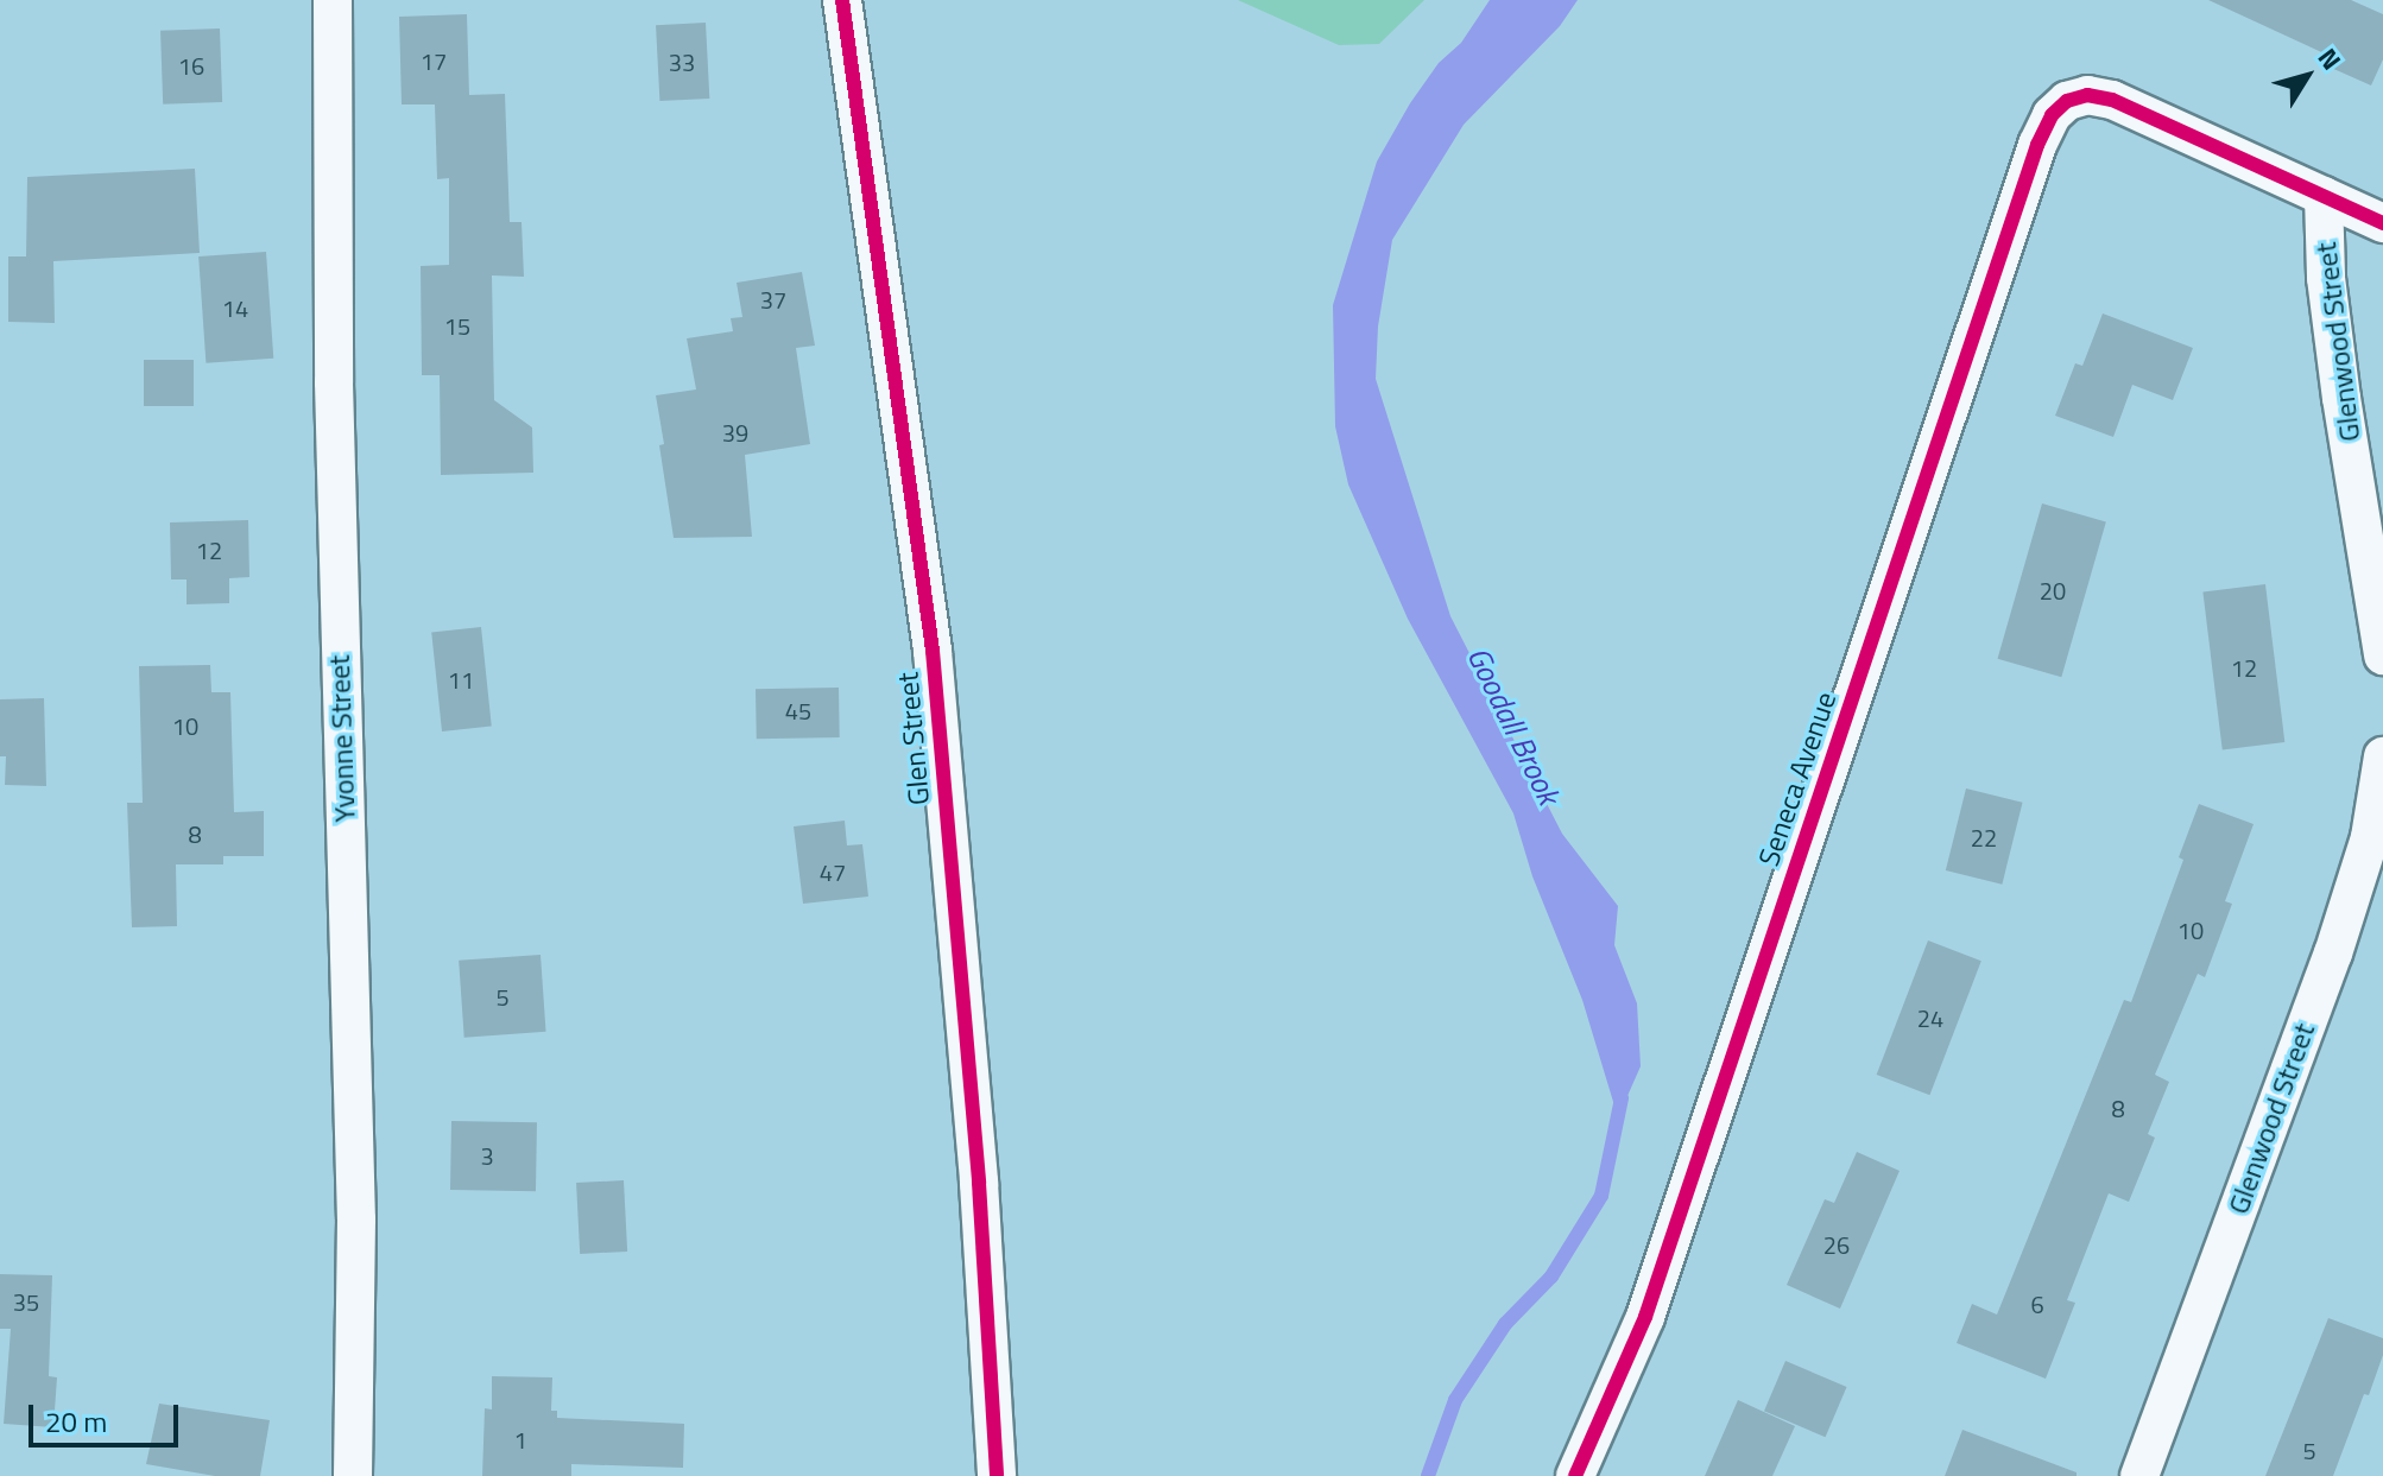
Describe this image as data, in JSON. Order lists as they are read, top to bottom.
{
  "streets": {
    "street": [
      "Glenwood Street",
      "Yvonne Street",
      "Glen Street",
      "Seneca Avenue"
    ]
  },
  "crossings": [
    ["Glenwood Street", "Seneca Avenue"]
  ],
  "water": ["Goodall Brook"],
  "house_numbers": [
    "17",
    "33",
    "16",
    "37",
    "14",
    "15",
    "39",
    "12",
    "20",
    "12",
    "11",
    "45",
    "10",
    "8",
    "22",
    "47",
    "10",
    "5",
    "24",
    "8",
    "3",
    "26",
    "35",
    "6",
    "1",
    "5"
  ],
  "scale_bar": "20 m",
  "north": "top right"
}
